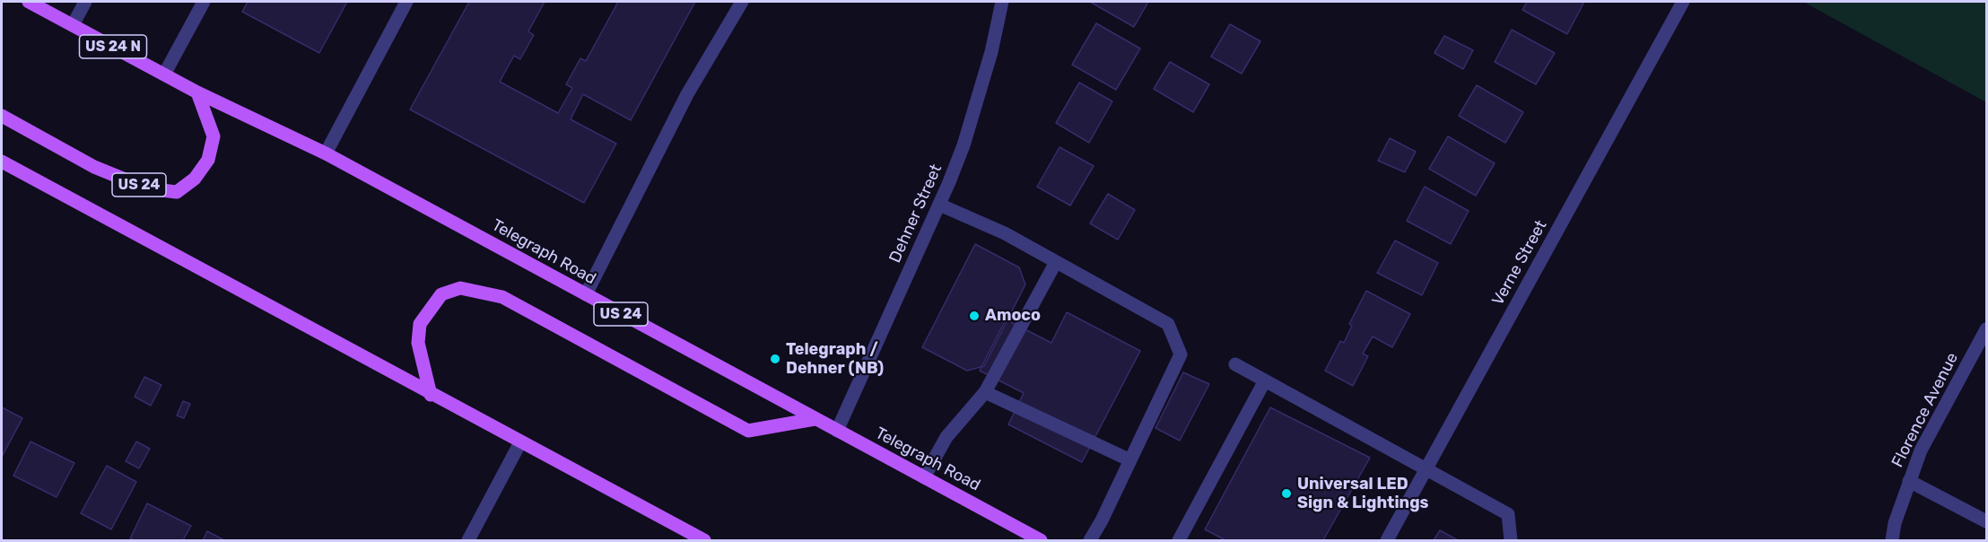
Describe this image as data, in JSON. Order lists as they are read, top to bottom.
{
  "streets": {
    "main road": ["US 24 N", "US 24", "Telegraph Road"],
    "street": ["Dehner Street", "Verne Street", "Florence Avenue"]
  },
  "crossings": [
    ["US 24", "Telegraph Road"],
    ["Dehner Street", "Telegraph Road"]
  ],
  "places": ["Amoco", "Telegraph / Dehner (NB)", "Universal LED Sign & Lightings"]
}
